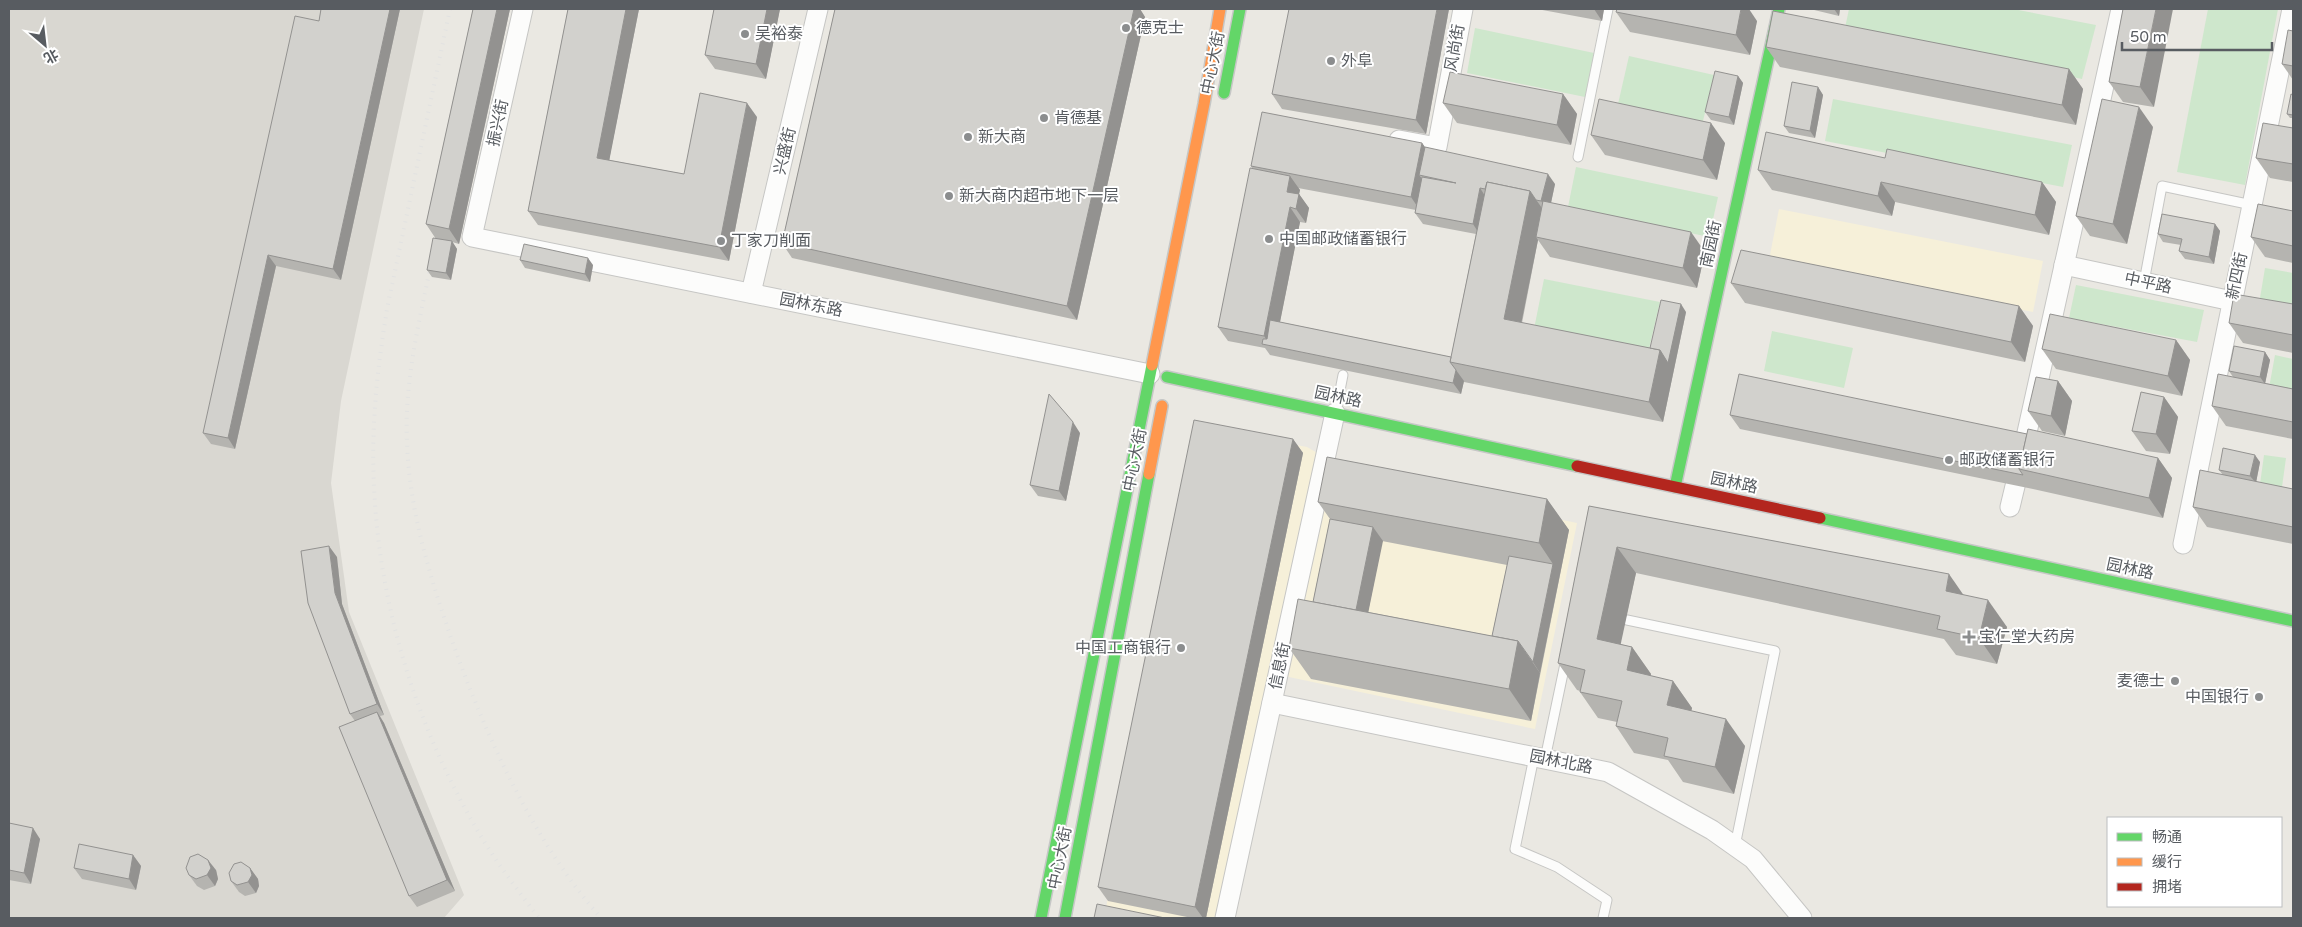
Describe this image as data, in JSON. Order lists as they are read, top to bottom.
{
  "streets": {
    "street": [
      "风尚街",
      "中心大街",
      "振兴街",
      "兴盛街",
      "南园街",
      "新四街",
      "中平路",
      "园林东路",
      "园林路",
      "信息街",
      "园林北路"
    ]
  },
  "crossings": [
    ["中心大街", "园林东路"],
    ["中心大街", "园林路"],
    ["振兴街", "园林东路"],
    ["兴盛街", "园林东路"],
    ["南园街", "园林路"],
    ["新四街", "中平路"],
    ["园林东路", "园林路"],
    ["园林路", "信息街"],
    ["信息街", "园林北路"]
  ],
  "places": {
    "other": [
      "德克士",
      "吴裕泰",
      "外阜",
      "肯德基",
      "新大商",
      "新大商内超市地下一层",
      "中国邮政储蓄银行",
      "丁家刀削面",
      "邮政储蓄银行",
      "中国工商银行",
      "麦德士",
      "中国银行"
    ],
    "health": ["宝仁堂大药房"]
  },
  "legend": ["畅通", "缓行", "拥堵"],
  "scale_bar": "50 m",
  "north": "bottom right"
}
